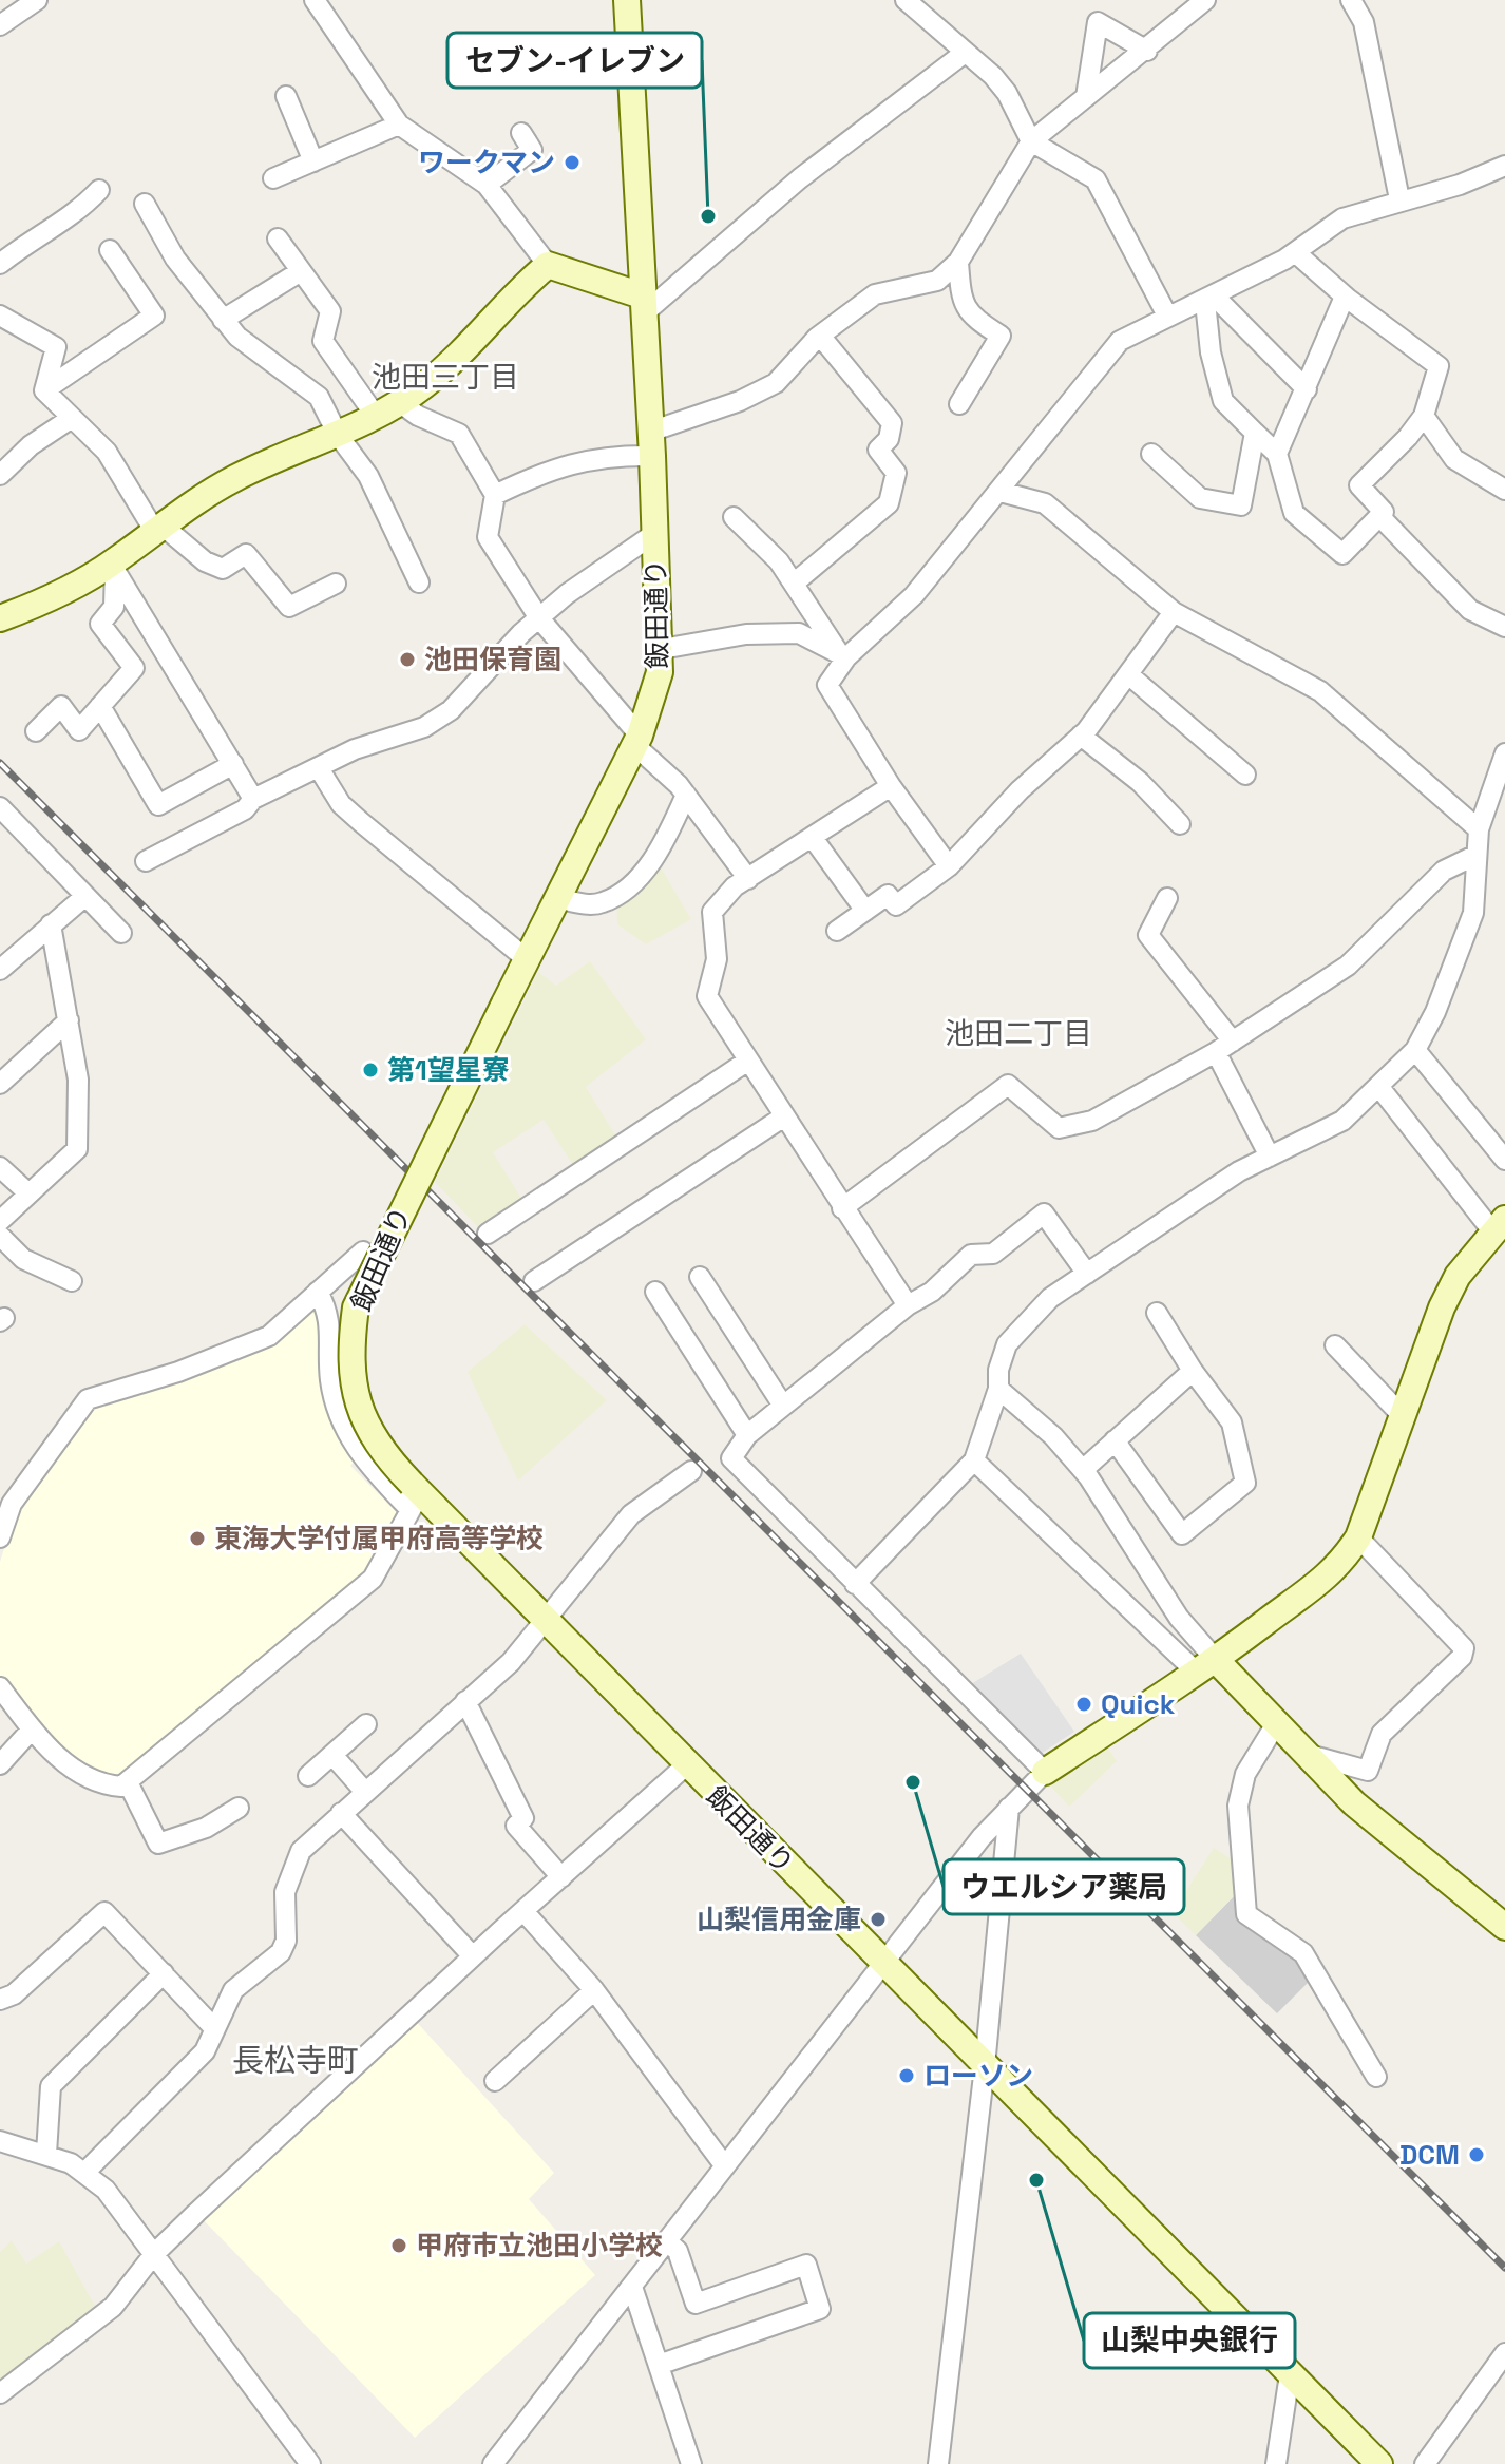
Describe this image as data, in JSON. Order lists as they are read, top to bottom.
{
  "streets": {
    "main road": ["飯田通り"]
  },
  "districts": ["池田三丁目", "池田二丁目", "長松寺町"],
  "places": [
    "ワークマン",
    "セブン-イレブン",
    "池田保育園",
    "第1望星寮",
    "東海大学付属甲府高等学校",
    "Quick",
    "ウエルシア薬局",
    "山梨信用金庫",
    "ローソン",
    "DCM",
    "山梨中央銀行",
    "甲府市立池田小学校"
  ]
}
